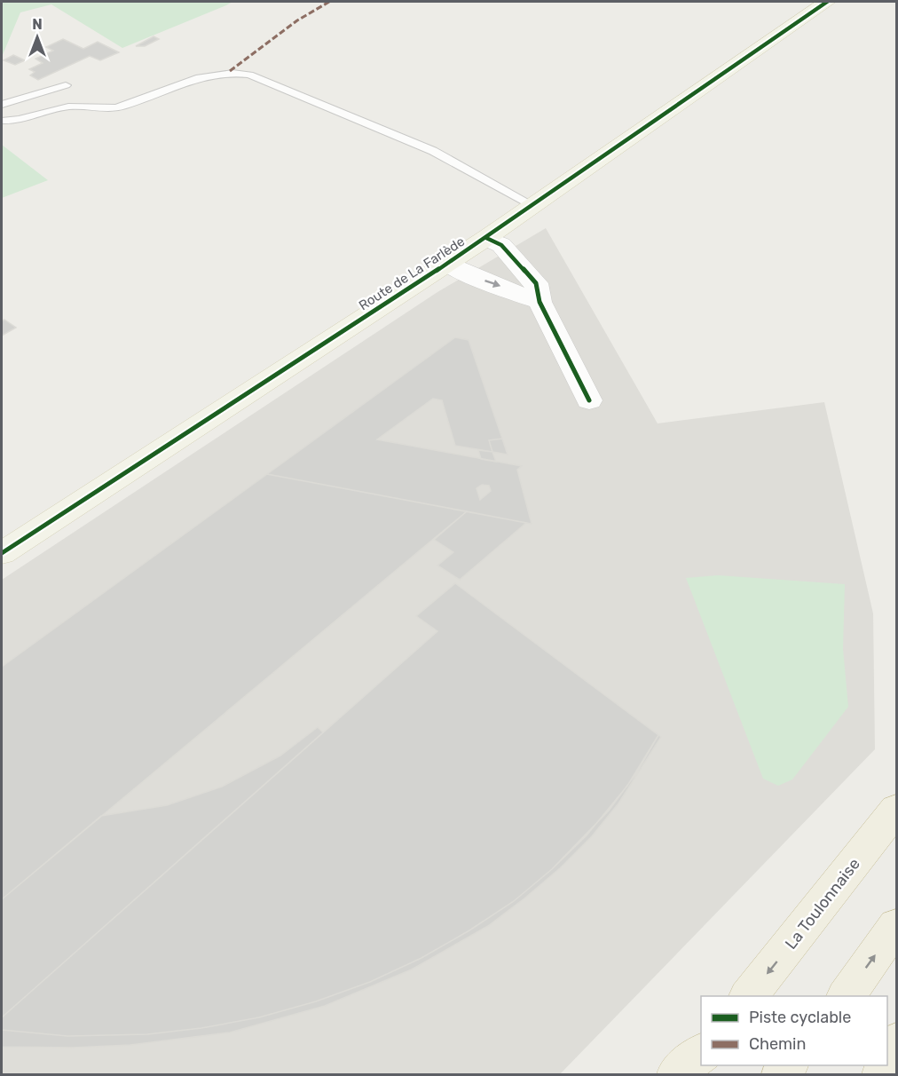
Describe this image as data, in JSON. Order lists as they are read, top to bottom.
{
  "streets": {
    "highway": ["La Toulonnaise"],
    "main road": ["Route de La Farlède"]
  },
  "legend": ["Piste cyclable", "Chemin"],
  "north": "top"
}
